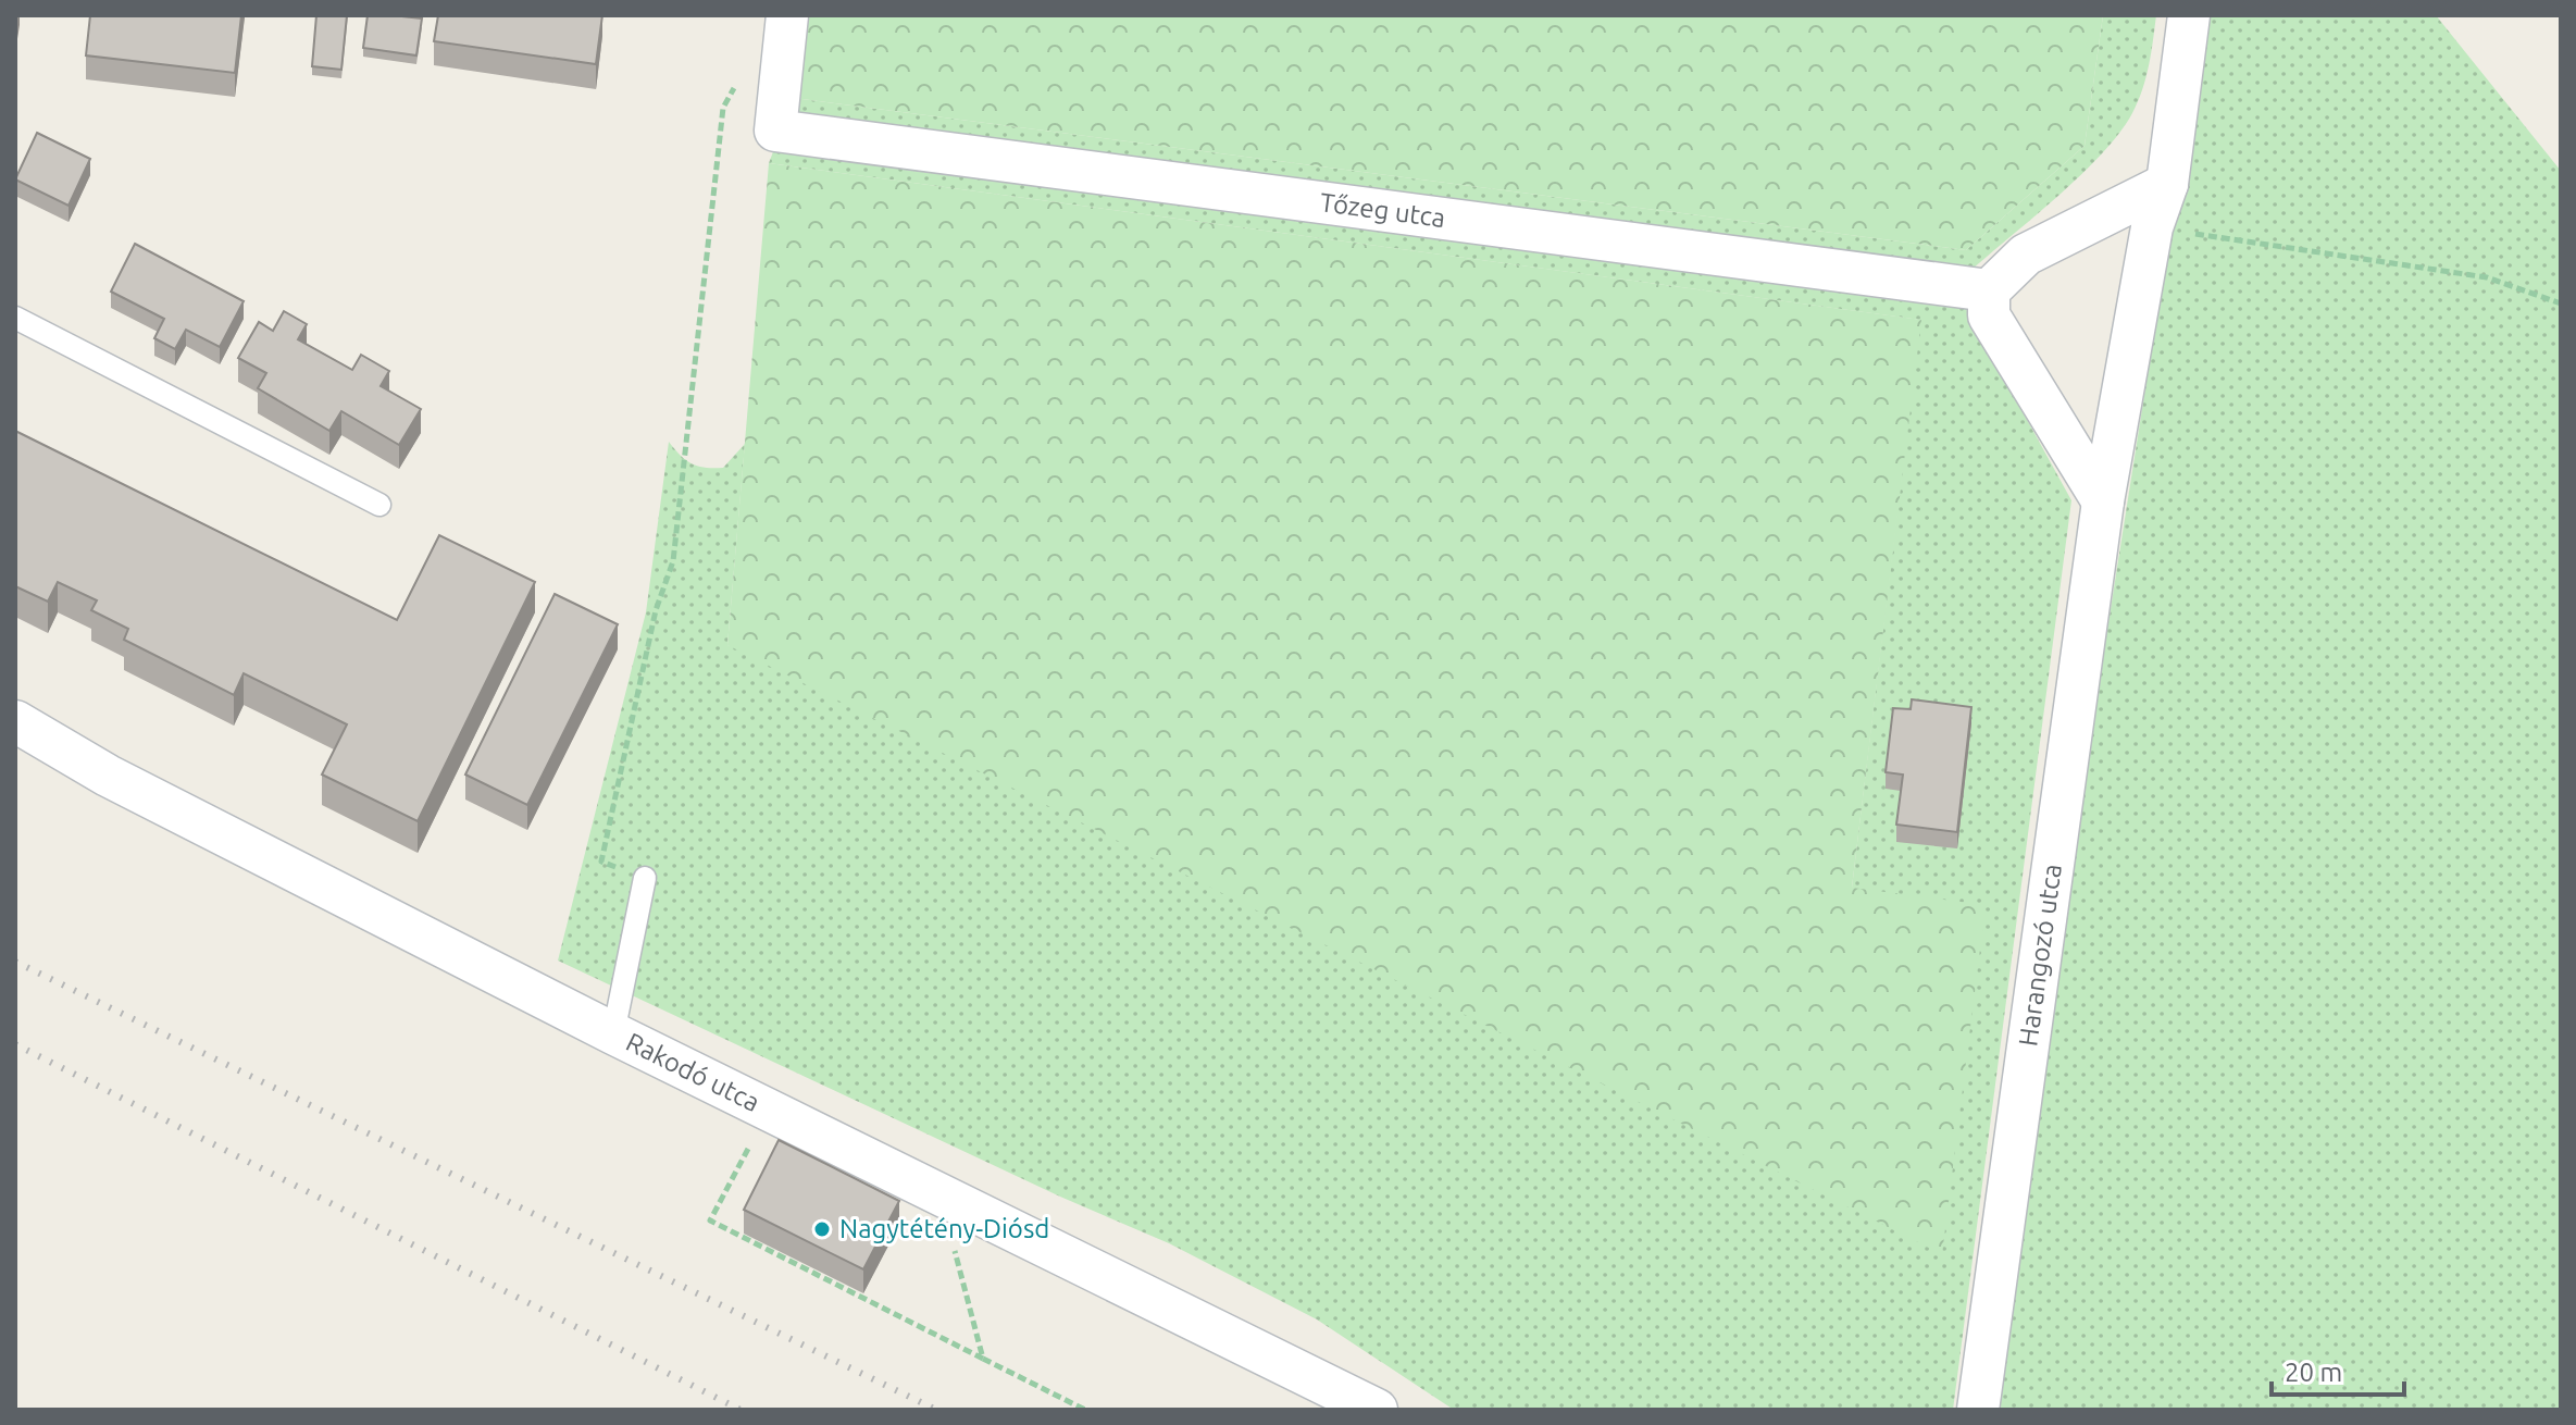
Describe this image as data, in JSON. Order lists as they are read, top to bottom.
{
  "streets": {
    "street": ["Tőzeg utca", "Harangozó utca", "Rakodó utca"]
  },
  "places": ["Nagytétény-Diósd"],
  "scale_bar": "20 m"
}
